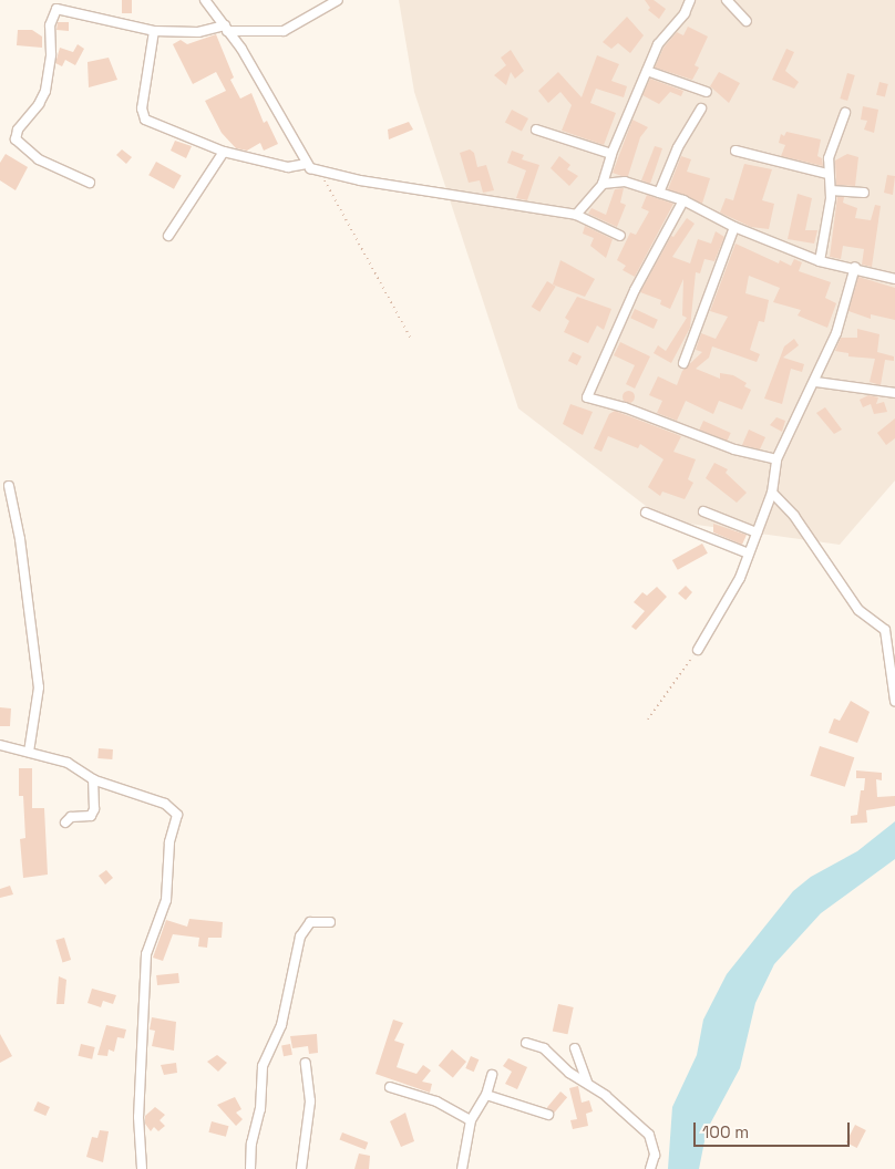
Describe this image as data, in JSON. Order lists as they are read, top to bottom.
{
  "scale_bar": "100 m"
}
